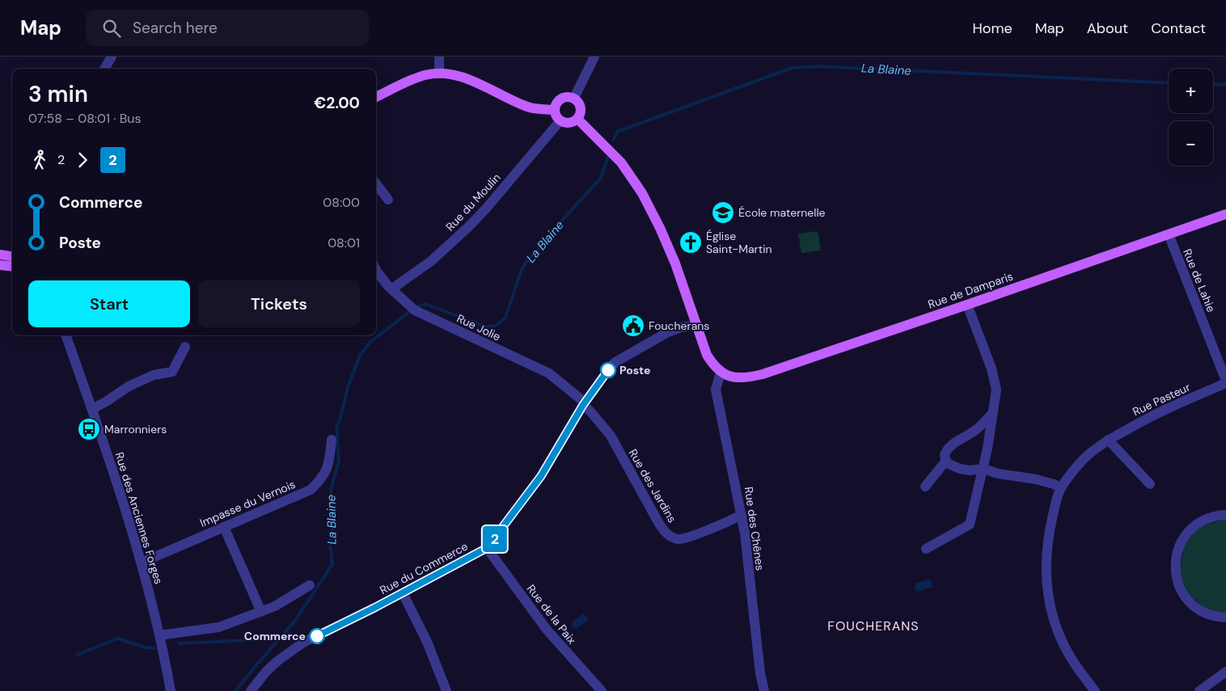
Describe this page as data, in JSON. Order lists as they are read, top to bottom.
{
  "streets": {
    "main road": ["Rue de Damparis"],
    "street": [
      "Rue du Moulin",
      "Rue de Lahie",
      "Rue Jolie",
      "Rue Pasteur",
      "Rue des Jardins",
      "Impasse du Vernois",
      "Rue des Anciennes Forges",
      "Rue des Chênes",
      "Rue du Commerce",
      "Rue de la Paix"
    ]
  },
  "crossings": [
    ["Rue du Moulin", "Rue Jolie"],
    ["Rue de Lahie", "Rue de Damparis"],
    ["Rue de Lahie", "Rue Pasteur"],
    ["Rue de Damparis", "Rue des Chênes"],
    ["Rue Jolie", "Rue des Jardins"],
    ["Rue Jolie", "Rue du Commerce"],
    ["Rue des Jardins", "Rue des Chênes"],
    ["Rue des Jardins", "Rue du Commerce"],
    ["Impasse du Vernois", "Rue des Anciennes Forges"],
    ["Rue du Commerce", "Rue de la Paix"]
  ],
  "districts": ["FOUCHERANS"],
  "water": ["La Blaine"],
  "places": {
    "school or university": ["École maternelle"],
    "church": ["Église Saint-Martin"],
    "public building": ["Foucherans"],
    "other": ["Poste", "Commerce"],
    "bus stop": ["Marronniers"]
  },
  "lines": ["bus line 2"],
  "page": {
    "header": "Map",
    "search": "Search here",
    "nav": [
      "Home",
      "Map",
      "About",
      "Contact"
    ],
    "on_map": "2",
    "map_buttons": ["+", "−"],
    "heading": ["3 min", "07:58 – 08:01 · Bus", "€2.00"],
    "legs": ["2", "2"],
    "list": [
      {
        "name": "Commerce",
        "value": "08:00"
      },
      {
        "name": "Poste",
        "value": "08:01"
      }
    ],
    "buttons": ["Start", "Tickets"]
  }
}
